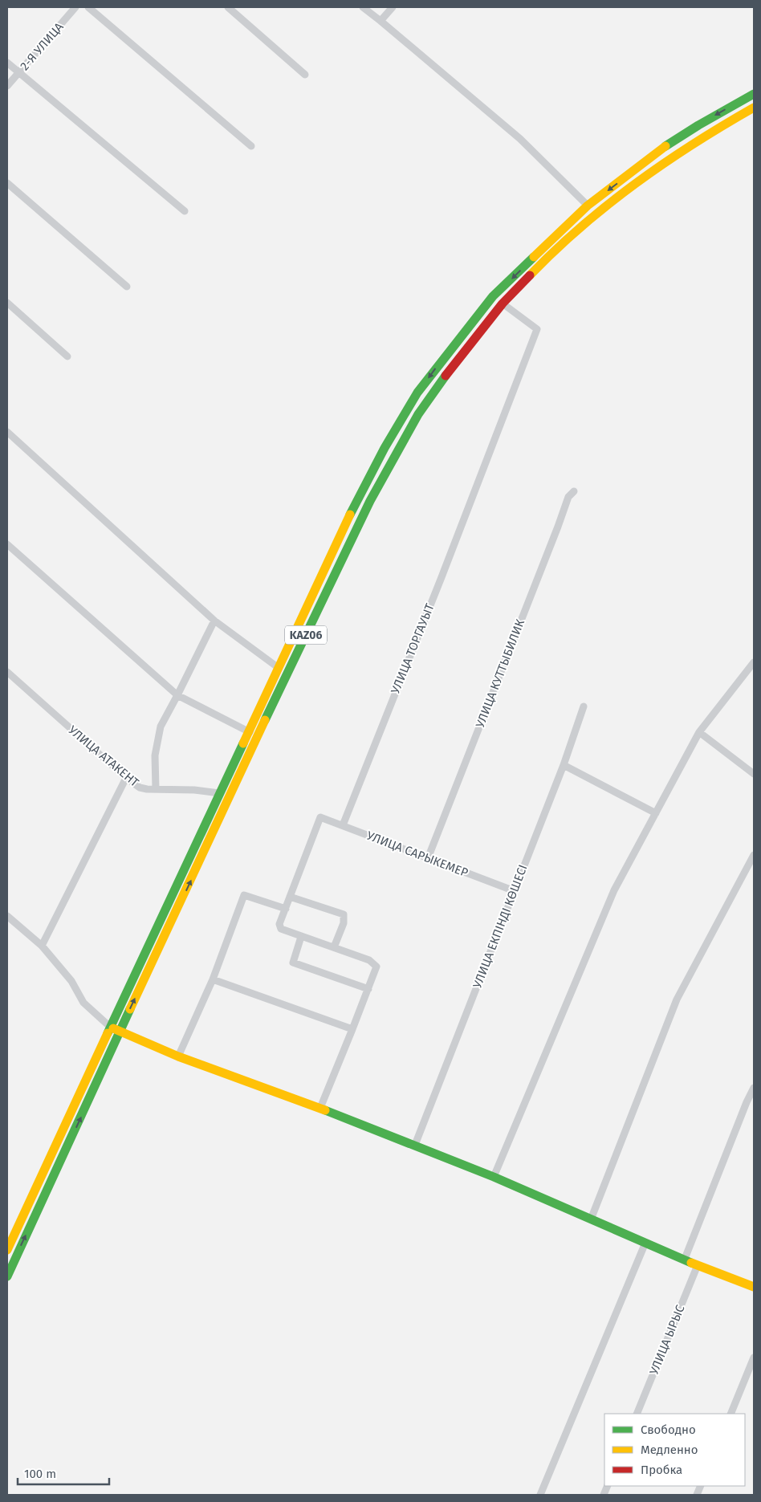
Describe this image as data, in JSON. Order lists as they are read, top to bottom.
{
  "streets": {
    "main road": ["KАZ06"],
    "street": [
      "2-Я УЛИЦА",
      "УЛИЦА ТОРГАУЫТ",
      "УЛИЦА КУТТЫБИЛИК",
      "УЛИЦА АТАКЕНТ",
      "УЛИЦА САРЫКЕМЕР",
      "УЛИЦА ЕКПІНДІ КӨШЕСІ",
      "УЛИЦА ЫРЫС"
    ]
  },
  "crossings": [
    ["KАZ06", "УЛИЦА ТОРГАУЫТ"],
    ["KАZ06", "УЛИЦА АТАКЕНТ"],
    ["УЛИЦА ТОРГАУЫТ", "УЛИЦА САРЫКЕМЕР"],
    ["УЛИЦА КУТТЫБИЛИК", "УЛИЦА САРЫКЕМЕР"],
    ["УЛИЦА САРЫКЕМЕР", "УЛИЦА ЕКПІНДІ КӨШЕСІ"]
  ],
  "legend": ["Свободно", "Медленно", "Пробка"],
  "scale_bar": "100 m"
}
